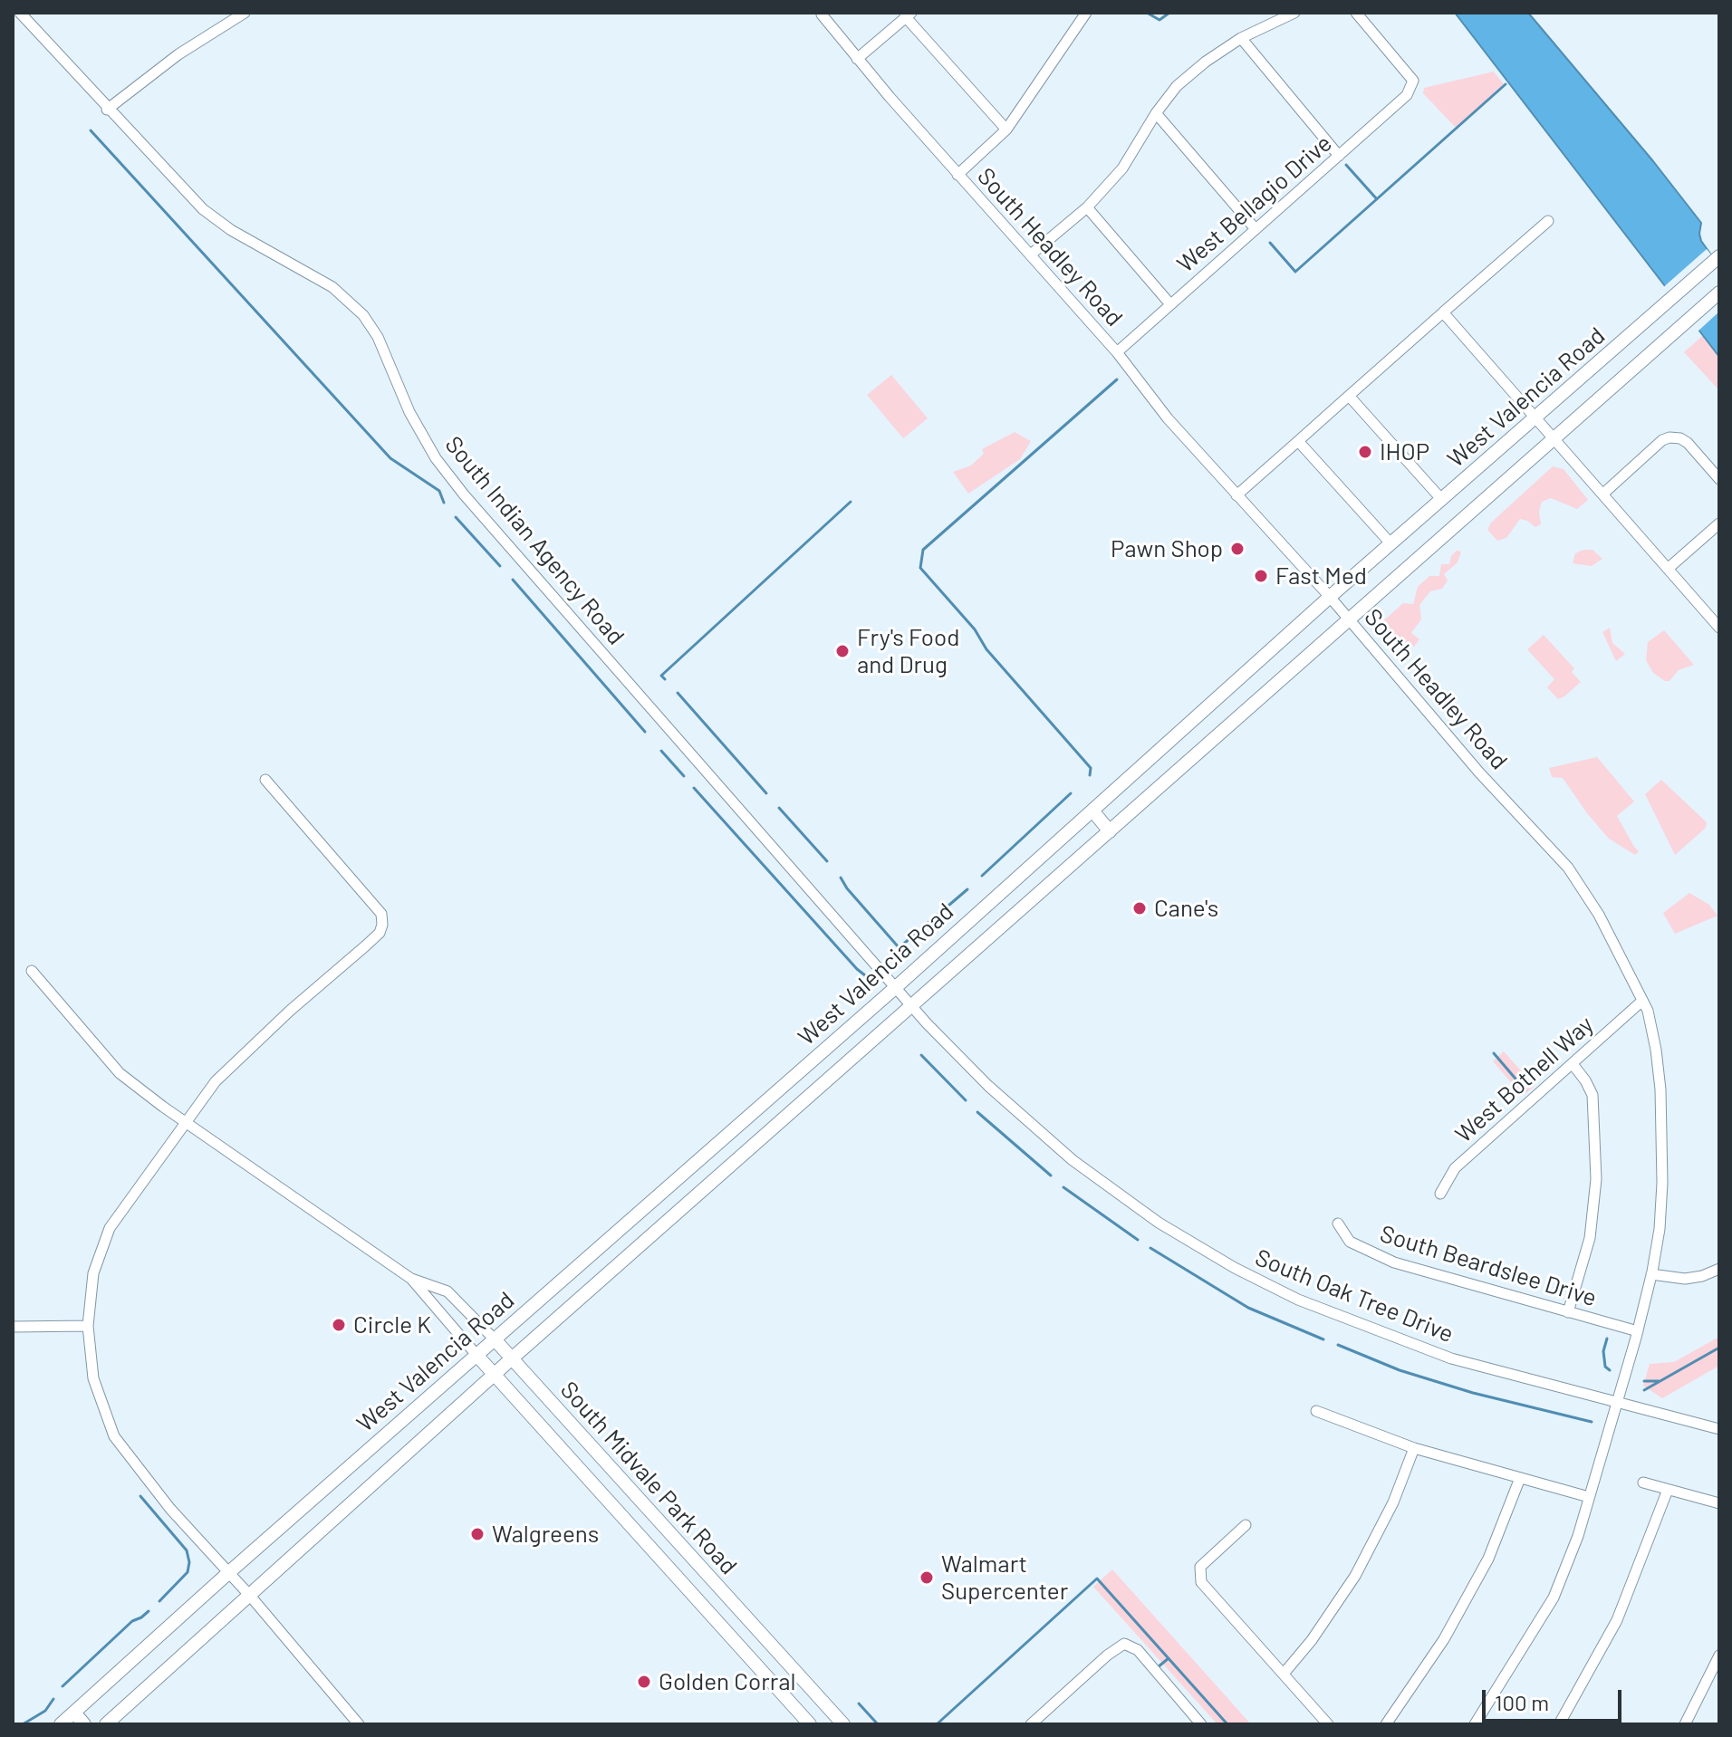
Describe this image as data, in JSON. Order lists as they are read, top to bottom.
{
  "streets": {
    "main road": ["West Valencia Road", "South Midvale Park Road"],
    "street": [
      "West Bellagio Drive",
      "South Headley Road",
      "South Indian Agency Road",
      "West Bothell Way",
      "South Beardslee Drive",
      "South Oak Tree Drive"
    ]
  },
  "crossings": [
    ["West Bellagio Drive", "South Headley Road"],
    ["South Headley Road", "West Valencia Road"],
    ["South Headley Road", "West Bothell Way"],
    ["South Headley Road", "South Beardslee Drive"],
    ["South Headley Road", "South Oak Tree Drive"],
    ["West Valencia Road", "South Indian Agency Road"],
    ["West Valencia Road", "South Oak Tree Drive"],
    ["West Valencia Road", "South Midvale Park Road"],
    ["South Indian Agency Road", "South Oak Tree Drive"]
  ],
  "places": [
    "IHOP",
    "Pawn Shop",
    "Fast Med",
    "Fry's Food and Drug",
    "Cane's",
    "Circle K",
    "Walgreens",
    "Walmart Supercenter",
    "Golden Corral"
  ],
  "scale_bar": "100 m"
}
